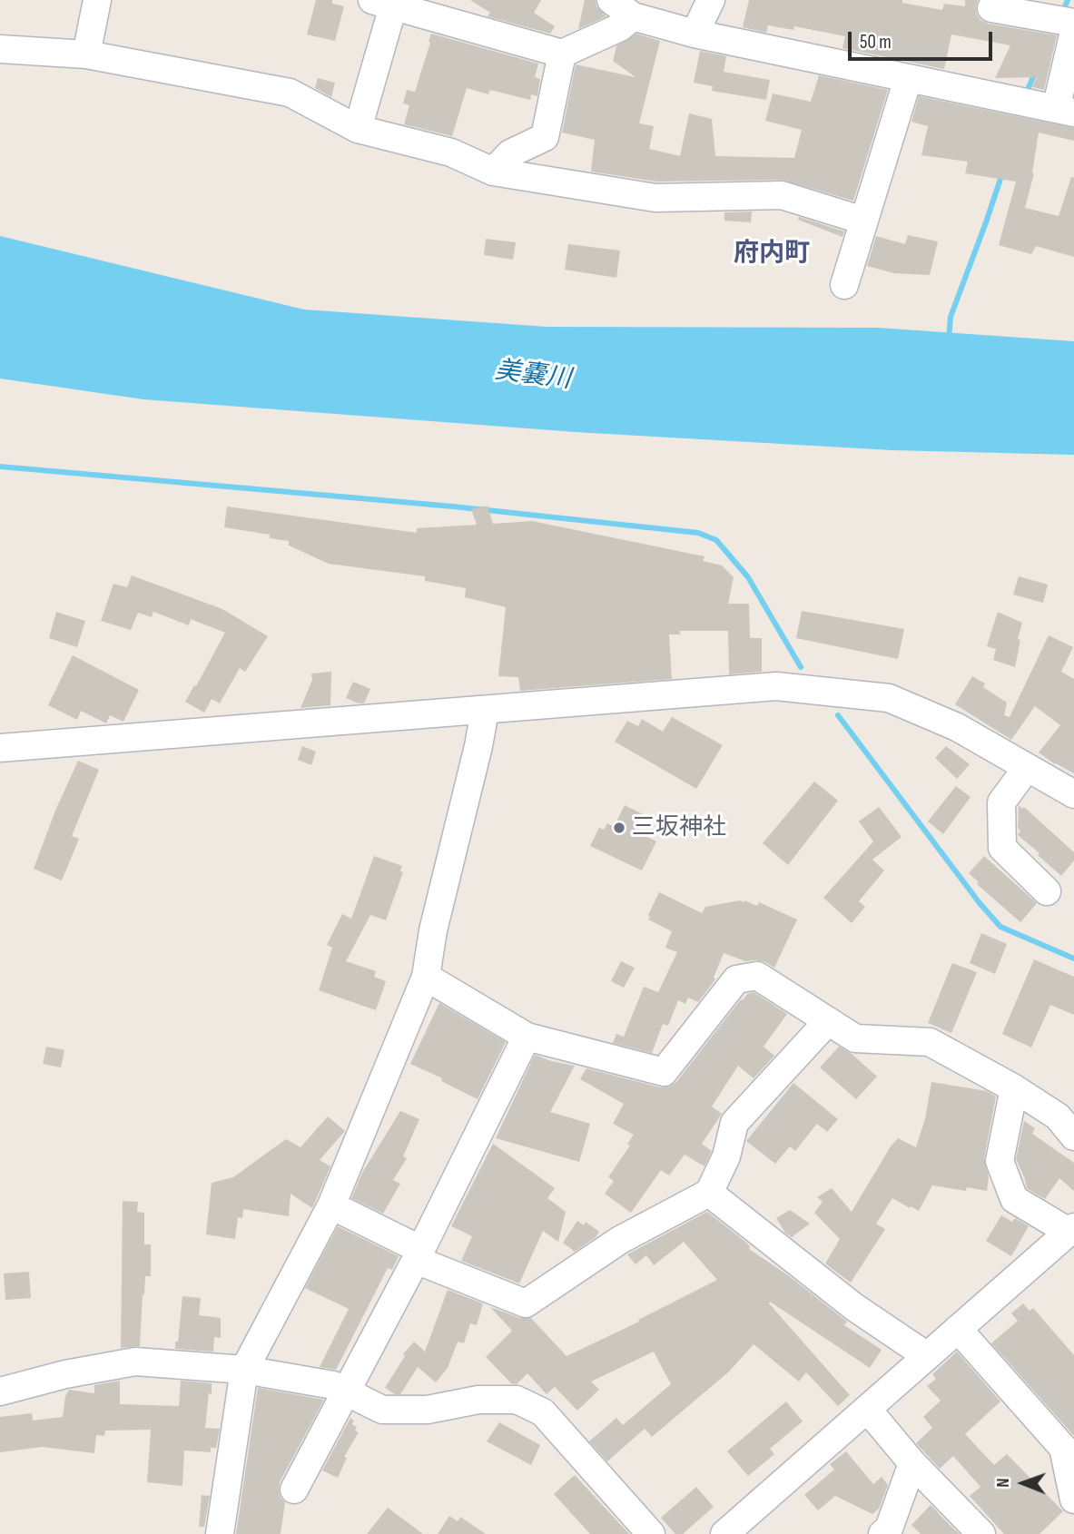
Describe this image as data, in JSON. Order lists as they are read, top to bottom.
{
  "districts": ["府内町"],
  "water": ["美嚢川"],
  "places": ["三坂神社"],
  "scale_bar": "50 m",
  "north": "left"
}
